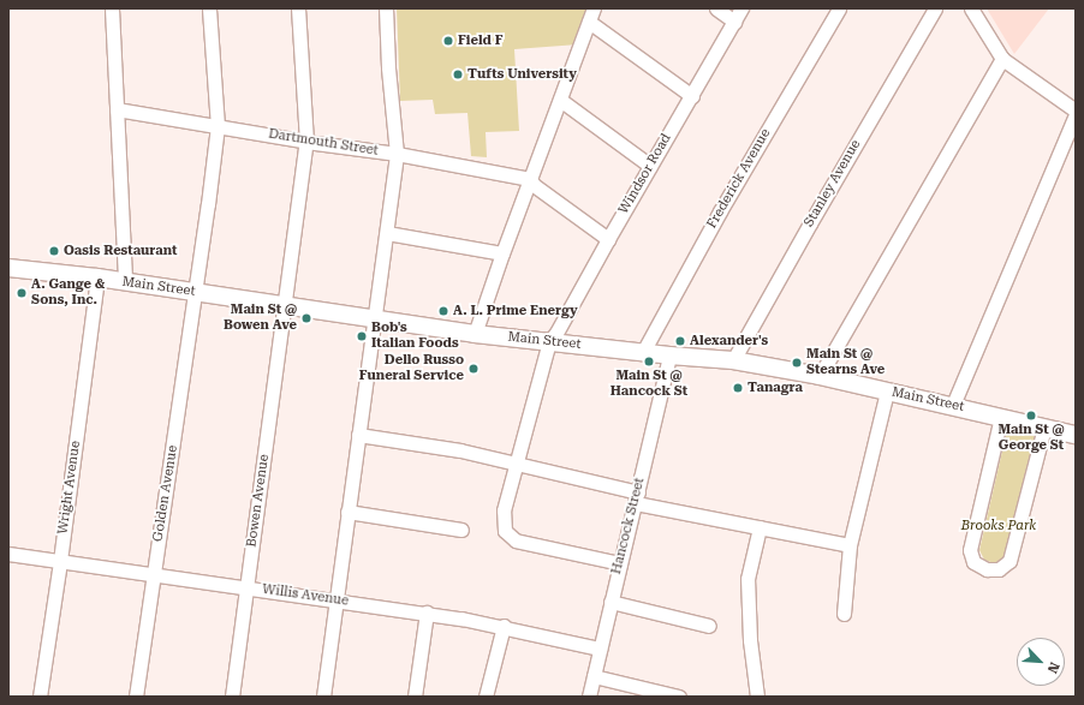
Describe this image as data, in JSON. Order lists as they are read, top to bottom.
{
  "streets": {
    "main road": ["Main Street"],
    "street": [
      "Dartmouth Street",
      "Windsor Road",
      "Frederick Avenue",
      "Stanley Avenue",
      "Wright Avenue",
      "Golden Avenue",
      "Bowen Avenue",
      "Hancock Street",
      "Willis Avenue"
    ]
  },
  "crossings": [
    ["Dartmouth Street", "Golden Avenue"],
    ["Dartmouth Street", "Bowen Avenue"],
    ["Windsor Road", "Main Street"],
    ["Windsor Road", "Hancock Street"],
    ["Frederick Avenue", "Main Street"],
    ["Stanley Avenue", "Main Street"],
    ["Main Street", "Wright Avenue"],
    ["Main Street", "Golden Avenue"],
    ["Main Street", "Bowen Avenue"],
    ["Main Street", "Hancock Street"],
    ["Wright Avenue", "Willis Avenue"],
    ["Golden Avenue", "Willis Avenue"],
    ["Bowen Avenue", "Willis Avenue"],
    ["Hancock Street", "Willis Avenue"]
  ],
  "parks": ["Brooks Park"],
  "places": [
    "Field F",
    "Tufts University",
    "Oasis Restaurant",
    "A. Gange & Sons, Inc.",
    "A. L. Prime Energy",
    "Main St @ Bowen Ave",
    "Bob's Italian Foods",
    "Alexander's",
    "Main St @ Hancock St",
    "Main St @ Stearns Ave",
    "Dello Russo Funeral Service",
    "Tanagra",
    "Main St @ George St"
  ],
  "north": "bottom right"
}
